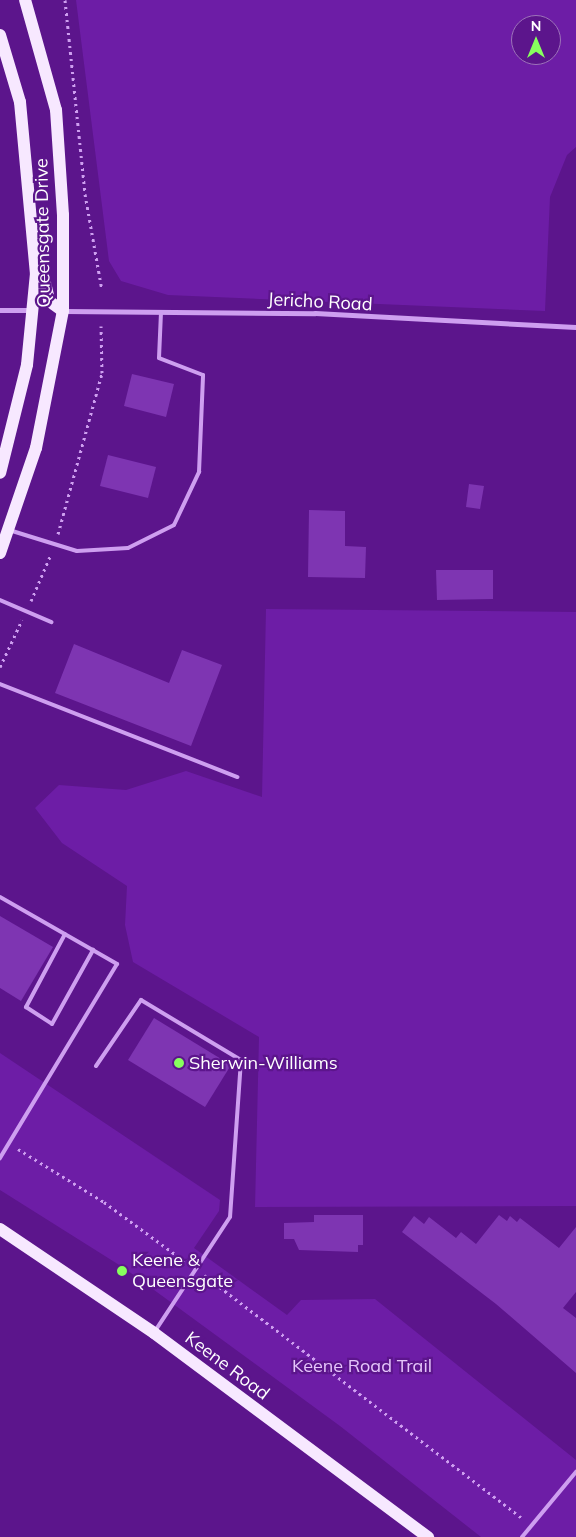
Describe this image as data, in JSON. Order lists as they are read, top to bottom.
{
  "streets": {
    "main road": ["Queensgate Drive", "Keene Road"],
    "street": ["Jericho Road"]
  },
  "crossings": [
    ["Queensgate Drive", "Jericho Road"]
  ],
  "parks": ["Keene Road Trail"],
  "places": ["Sherwin-Williams", "Keene & Queensgate"],
  "north": "top"
}
